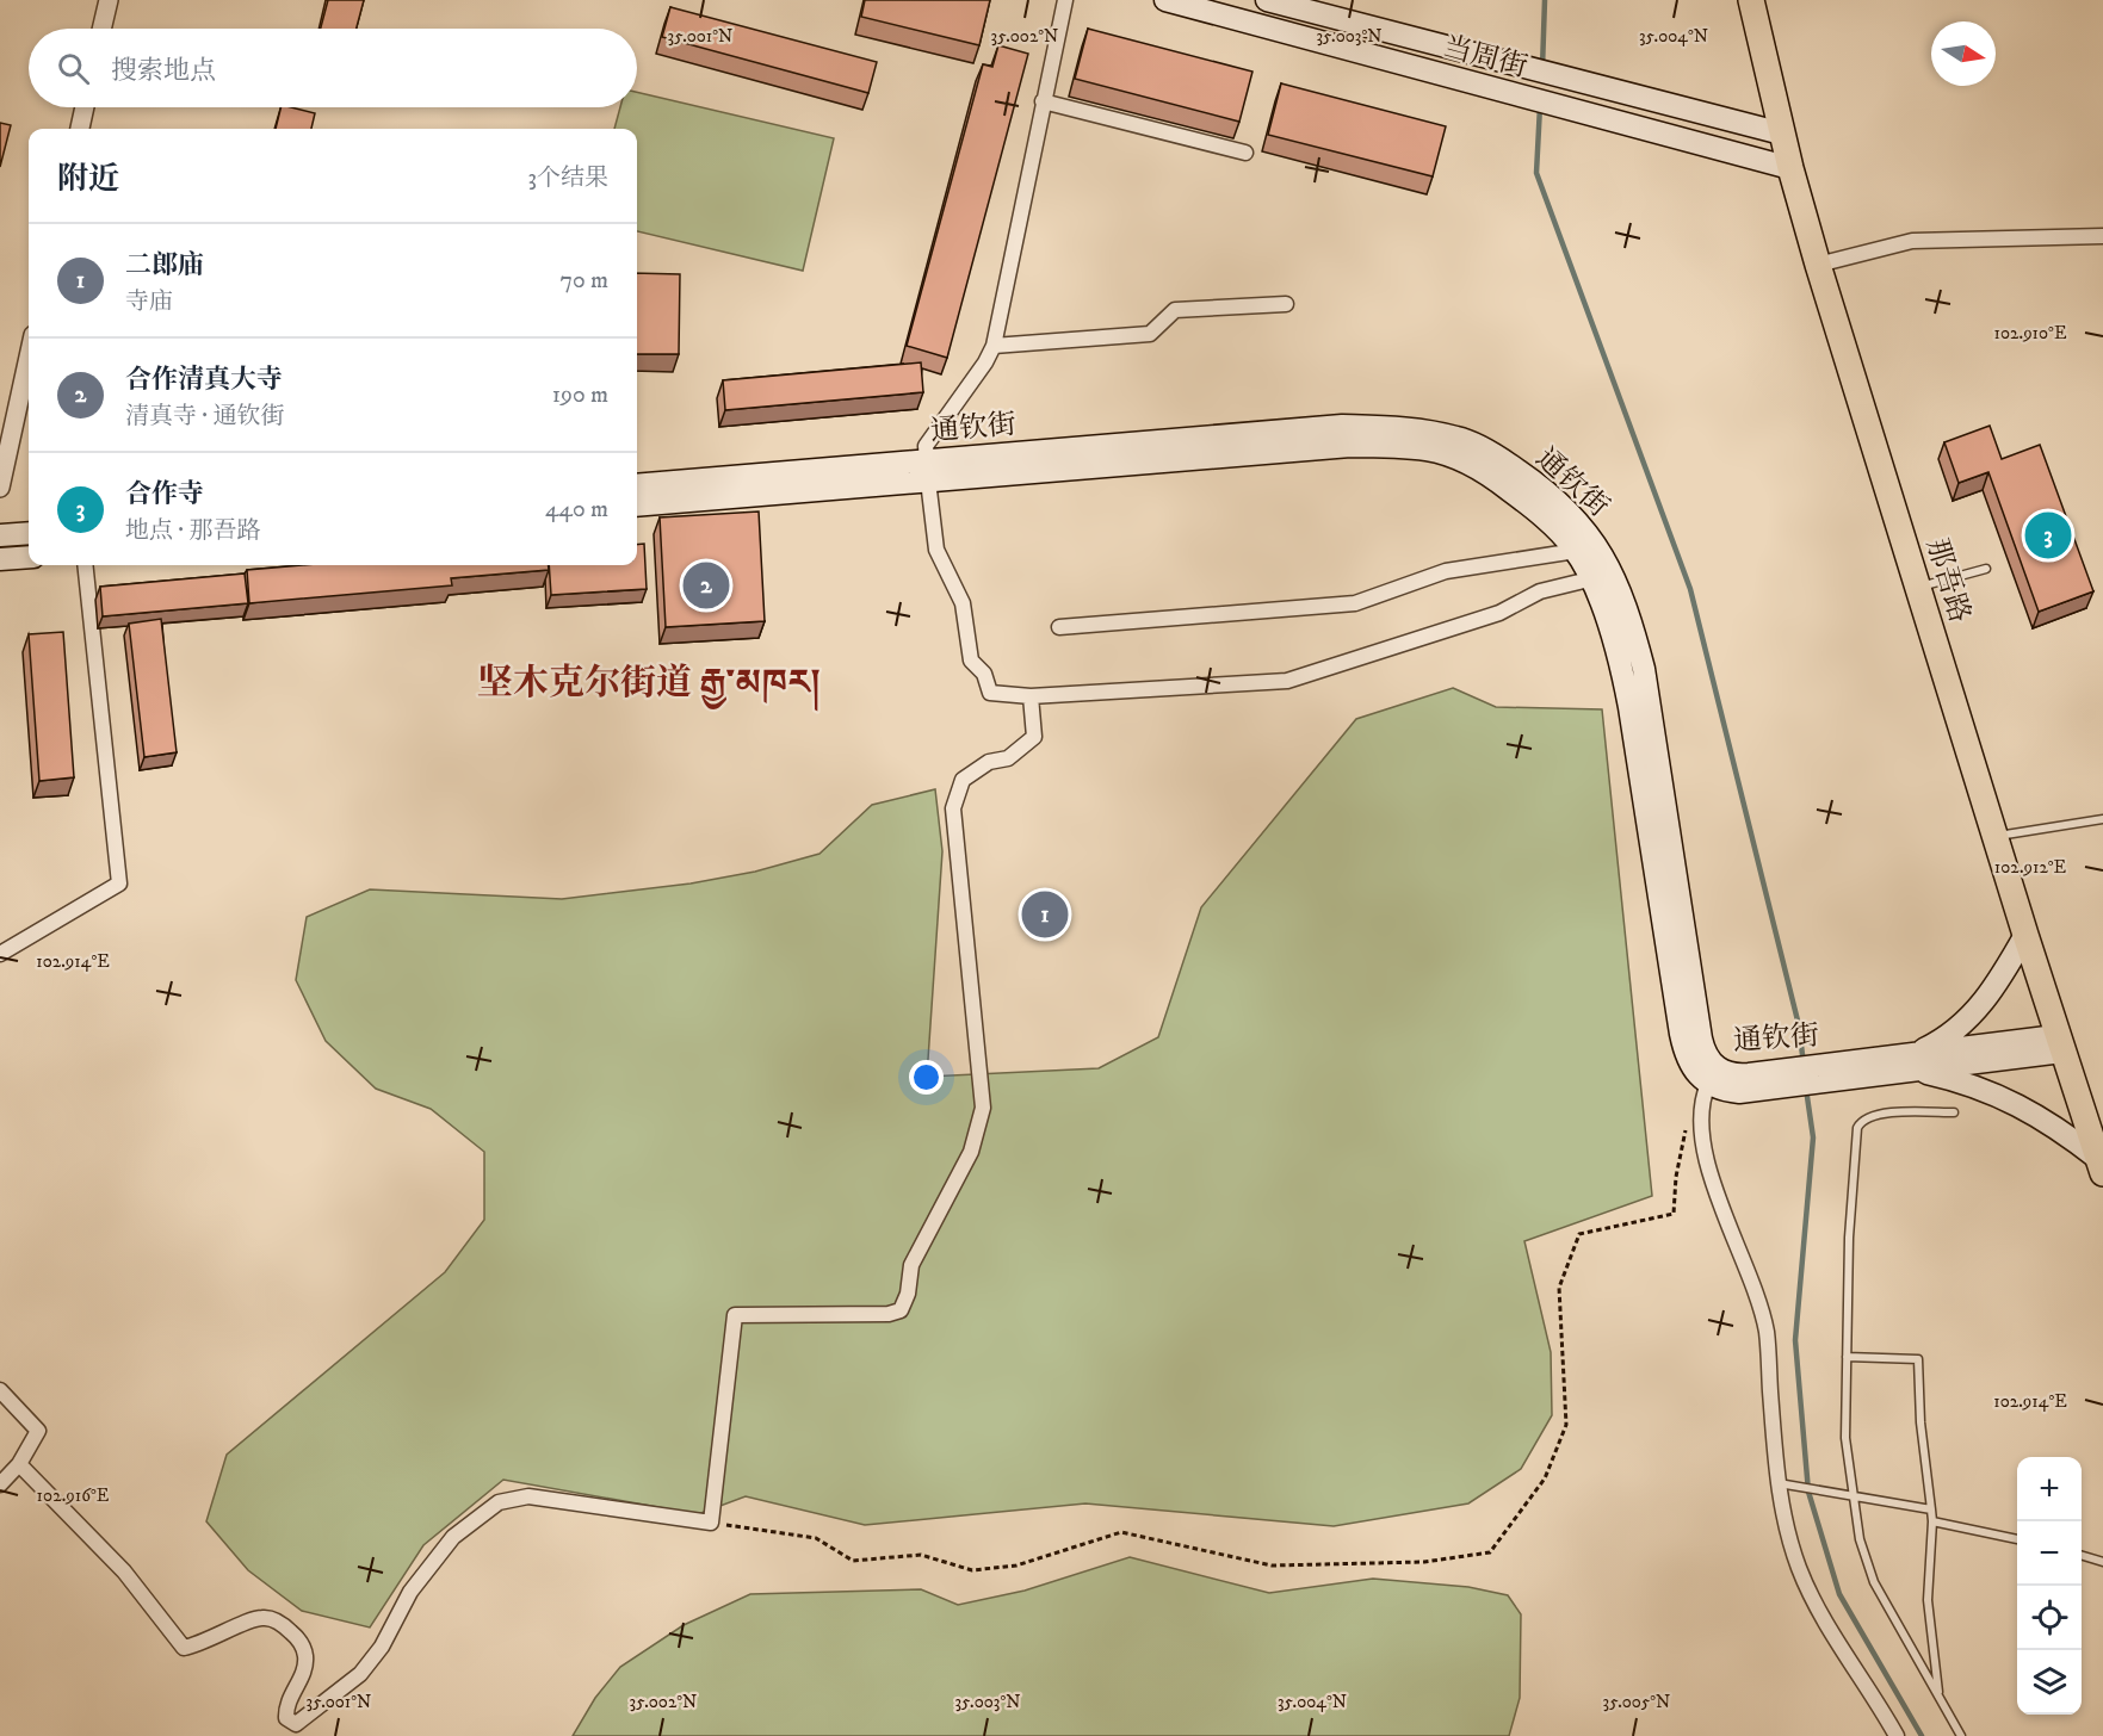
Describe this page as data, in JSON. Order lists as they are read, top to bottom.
{
  "streets": {
    "highway": ["那吾路"],
    "main road": ["当周街", "通钦街"]
  },
  "crossings": [
    ["当周街", "那吾路"],
    ["通钦街", "那吾路"]
  ],
  "districts": ["坚木克尔街道 རྒྱ་མཁར།"],
  "north": "right",
  "page": {
    "search": "搜索地点",
    "heading": ["附近", "3个结果"],
    "list": [
      {
        "mark": "1",
        "name": "二郎庙",
        "note": "寺庙",
        "value": "70 m"
      },
      {
        "mark": "2",
        "name": "合作清真大寺",
        "note": "清真寺 · 通钦街",
        "value": "190 m"
      },
      {
        "mark": "3",
        "name": "合作寺",
        "note": "地点 · 那吾路",
        "value": "440 m"
      }
    ],
    "pins": ["3", "2", "1"],
    "map_buttons": ["+", "−"]
  },
  "coordinates": [
    "35.001°N",
    "35.002°N",
    "35.003°N",
    "35.004°N",
    "102.910°E",
    "102.912°E",
    "102.914°E",
    "102.916°E",
    "35.005°N"
  ]
}
